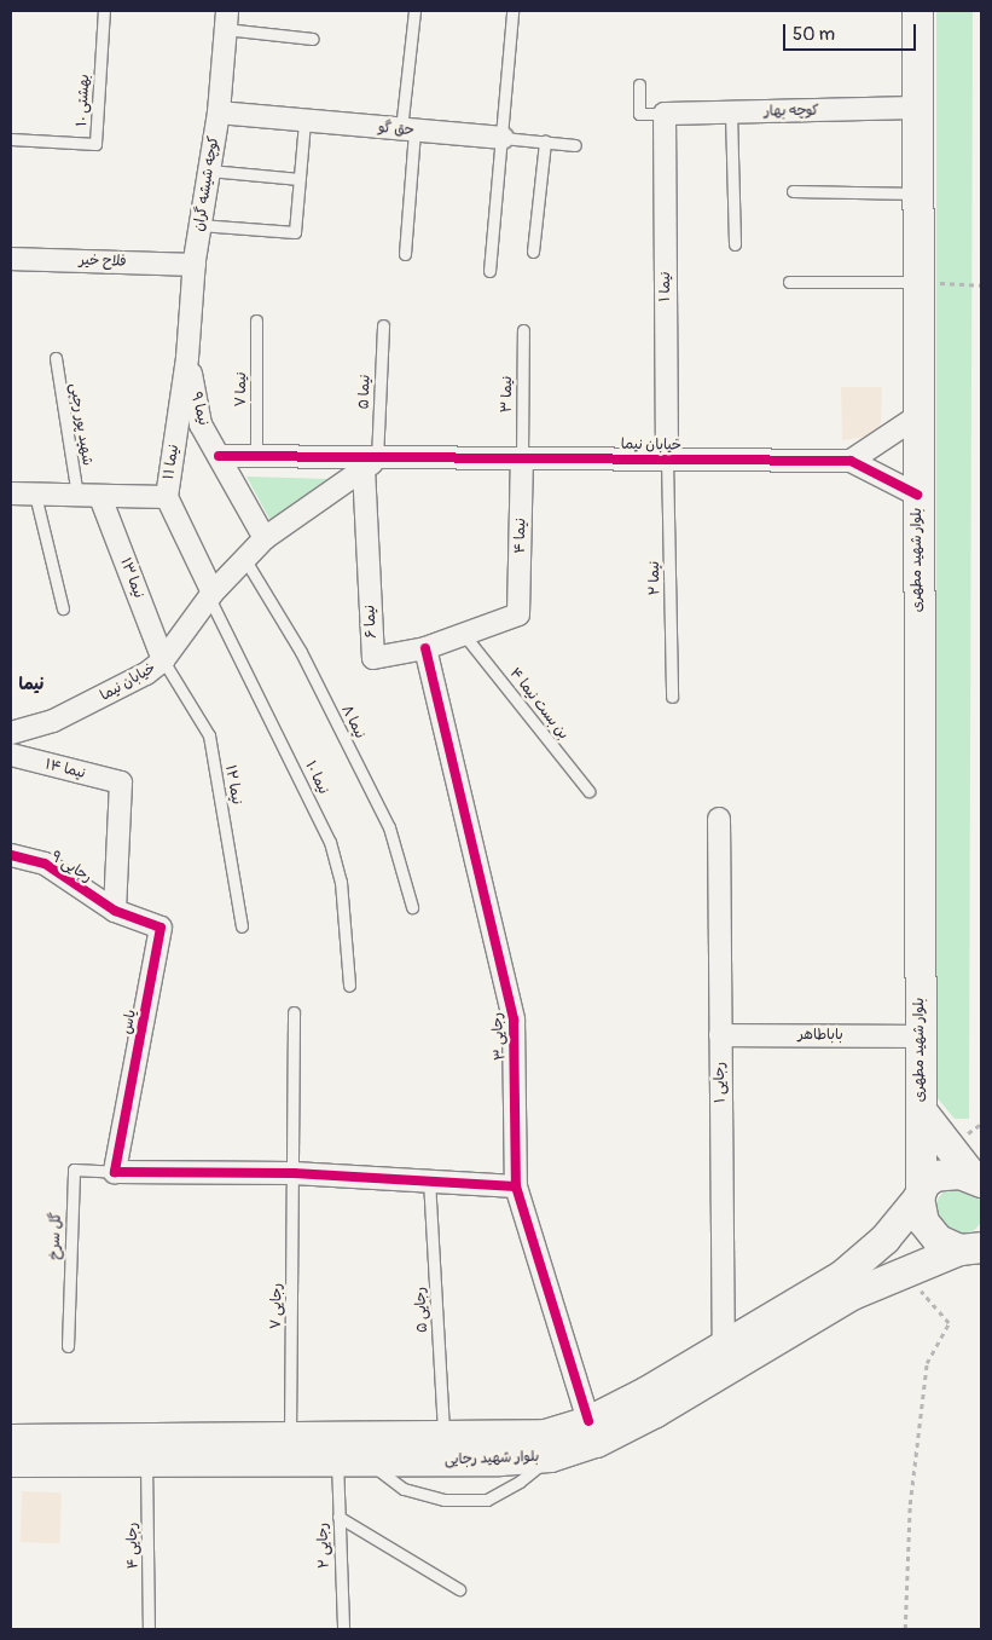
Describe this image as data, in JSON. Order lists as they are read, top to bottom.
{
  "streets": {
    "main road": ["بلوار شهید مطهری", "بلوار شهید رجایی"],
    "street": [
      "کوچه بهار",
      "حق گو",
      "کوچه شیشه گران",
      "فلاح خیر",
      "نیما ۱",
      "نیما ۹",
      "خیابان نیما",
      "نیما ۱۱",
      "نیما ۴",
      "نیما ۱۳",
      "نیما ۶",
      "نیما ۱۴",
      "رجایی ۹",
      "یاس",
      "باباطاهر",
      "رجایی ۳",
      "رجایی ۱"
    ],
    "lane": [
      "بهشتی ۱۰",
      "نیما ۷",
      "نیما ۵",
      "نیما ۳",
      "شهید پور رجبی",
      "نیما ۲",
      "بن بست نیما ۴",
      "نیما ۸",
      "نیما ۱۰",
      "نیما ۱۲",
      "گل سرخ",
      "رجایی ۷",
      "رجایی ۵",
      "رجایی ۴",
      "رجایی ۲"
    ]
  },
  "crossings": [
    ["کوچه بهار", "نیما ۱"],
    ["کوچه بهار", "بلوار شهید مطهری"],
    ["حق گو", "کوچه شیشه گران"],
    ["کوچه شیشه گران", "فلاح خیر"],
    ["کوچه شیشه گران", "نیما ۹"],
    ["کوچه شیشه گران", "نیما ۱۱"],
    ["نیما ۱", "خیابان نیما"],
    ["نیما ۱", "نیما ۲"],
    ["نیما ۷", "خیابان نیما"],
    ["نیما ۵", "خیابان نیما"],
    ["نیما ۵", "نیما ۶"],
    ["نیما ۳", "خیابان نیما"],
    ["نیما ۳", "نیما ۴"],
    ["نیما ۹", "خیابان نیما"],
    ["نیما ۹", "نیما ۱۱"],
    ["خیابان نیما", "نیما ۱۱"],
    ["خیابان نیما", "نیما ۴"],
    ["خیابان نیما", "بلوار شهید مطهری"],
    ["خیابان نیما", "نیما ۱۳"],
    ["خیابان نیما", "نیما ۲"],
    ["خیابان نیما", "نیما ۶"],
    ["خیابان نیما", "نیما ۸"],
    ["خیابان نیما", "نیما ۱۰"],
    ["خیابان نیما", "نیما ۱۲"],
    ["نیما ۱۱", "نیما ۱۰"],
    ["نیما ۴", "نیما ۶"],
    ["بلوار شهید مطهری", "باباطاهر"],
    ["بلوار شهید مطهری", "بلوار شهید رجایی"],
    ["نیما ۱۳", "نیما ۱۲"],
    ["نیما ۶", "بن بست نیما ۴"],
    ["نیما ۶", "رجایی ۳"],
    ["نیما ۱۴", "رجایی ۹"],
    ["نیما ۱۴", "یاس"],
    ["رجایی ۹", "یاس"],
    ["یاس", "گل سرخ"],
    ["باباطاهر", "رجایی ۱"],
    ["رجایی ۳", "بلوار شهید رجایی"],
    ["رجایی ۱", "بلوار شهید رجایی"],
    ["رجایی ۷", "بلوار شهید رجایی"],
    ["رجایی ۵", "بلوار شهید رجایی"],
    ["بلوار شهید رجایی", "رجایی ۴"],
    ["بلوار شهید رجایی", "رجایی ۲"]
  ],
  "districts": ["نیما"],
  "scale_bar": "50 m"
}
